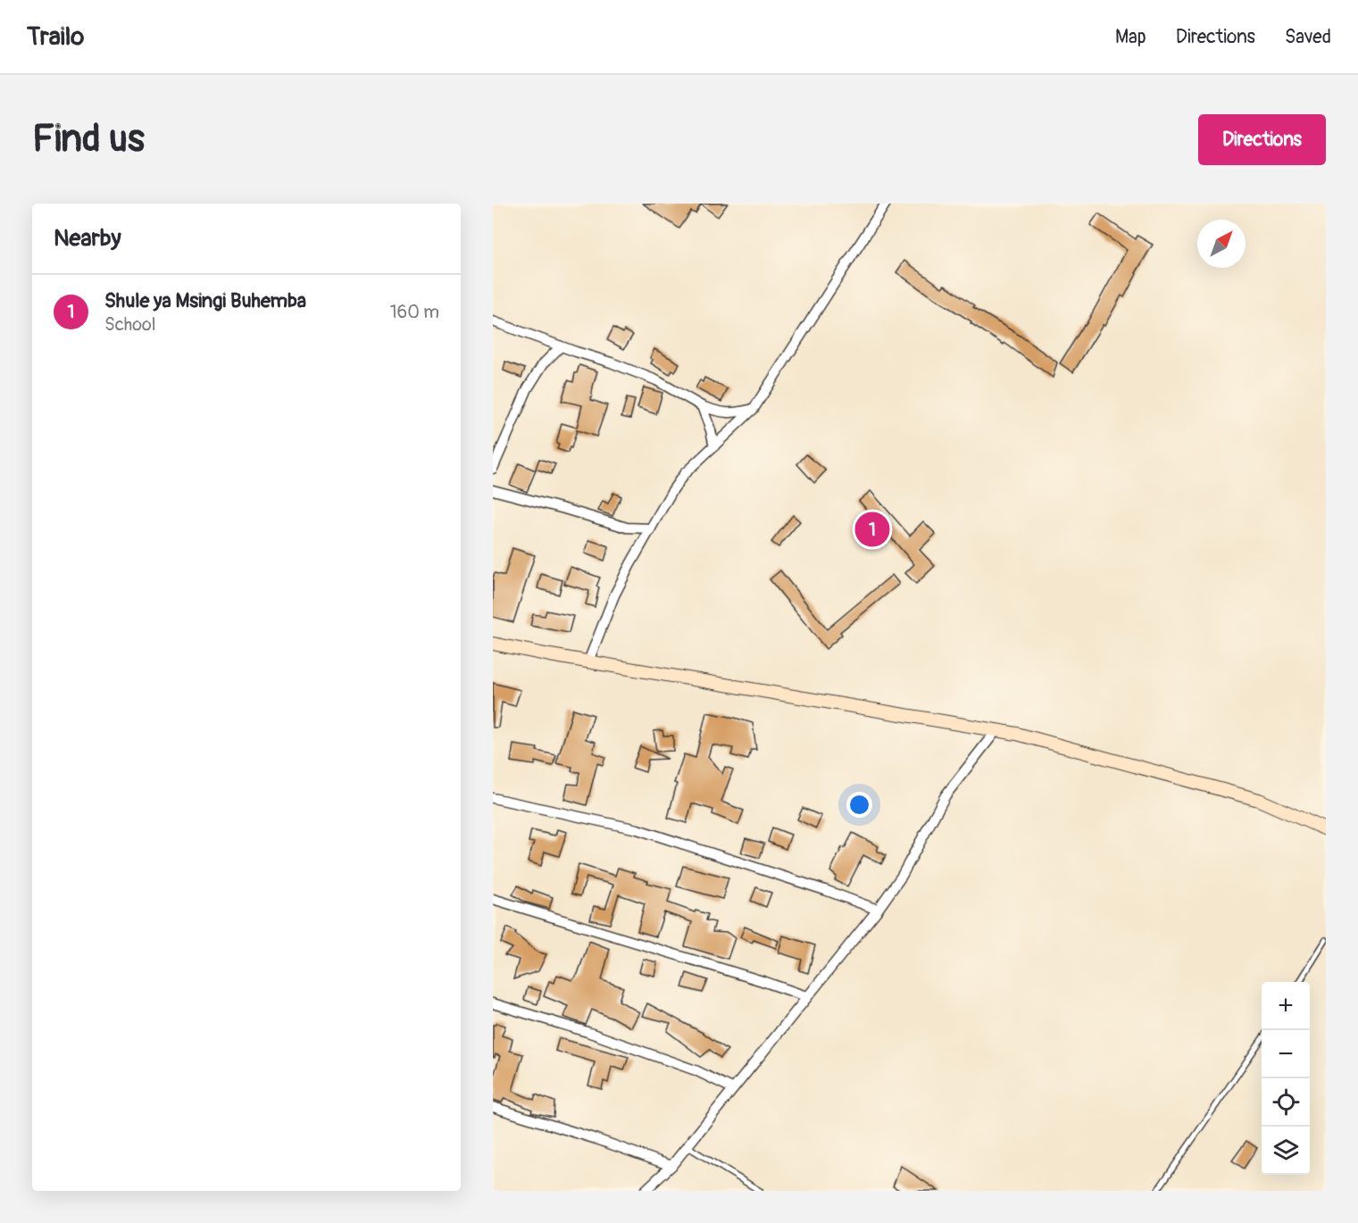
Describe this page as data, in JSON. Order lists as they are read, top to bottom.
{
  "north": "top right",
  "page": {
    "header": "Trailo",
    "nav": ["Map", "Directions", "Saved"],
    "buttons": "Directions",
    "title": "Find us",
    "heading": "Nearby",
    "list": [
      {
        "mark": "1",
        "name": "Shule ya Msingi Buhemba",
        "note": "School",
        "value": "160 m"
      }
    ],
    "pins": "1",
    "map_buttons": ["+", "−"]
  }
}
